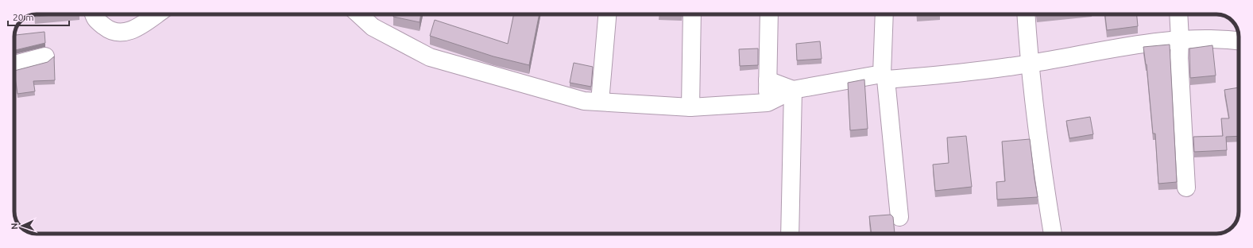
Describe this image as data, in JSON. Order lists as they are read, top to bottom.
{
  "scale_bar": "20 m",
  "north": "left"
}
